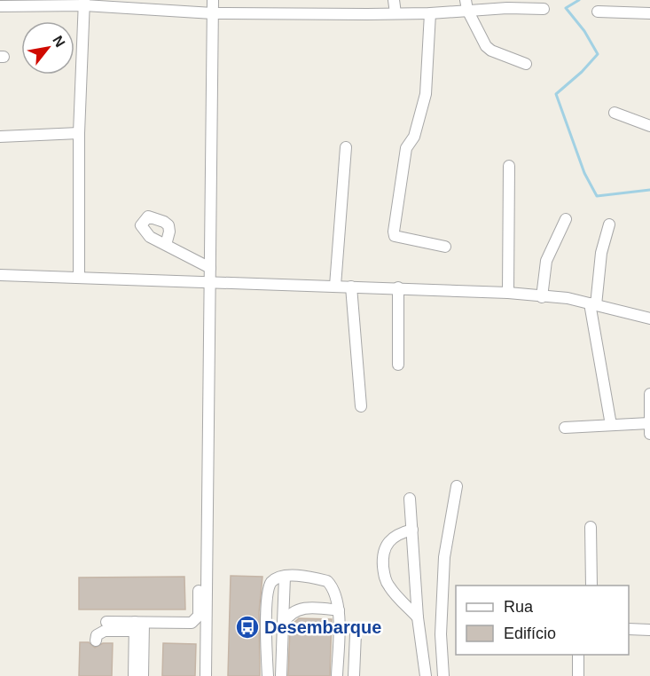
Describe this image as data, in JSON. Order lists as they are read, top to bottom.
{
  "places": {
    "bus stop": ["Desembarque"]
  },
  "legend": ["Rua", "Edifício"],
  "north": "top right"
}
